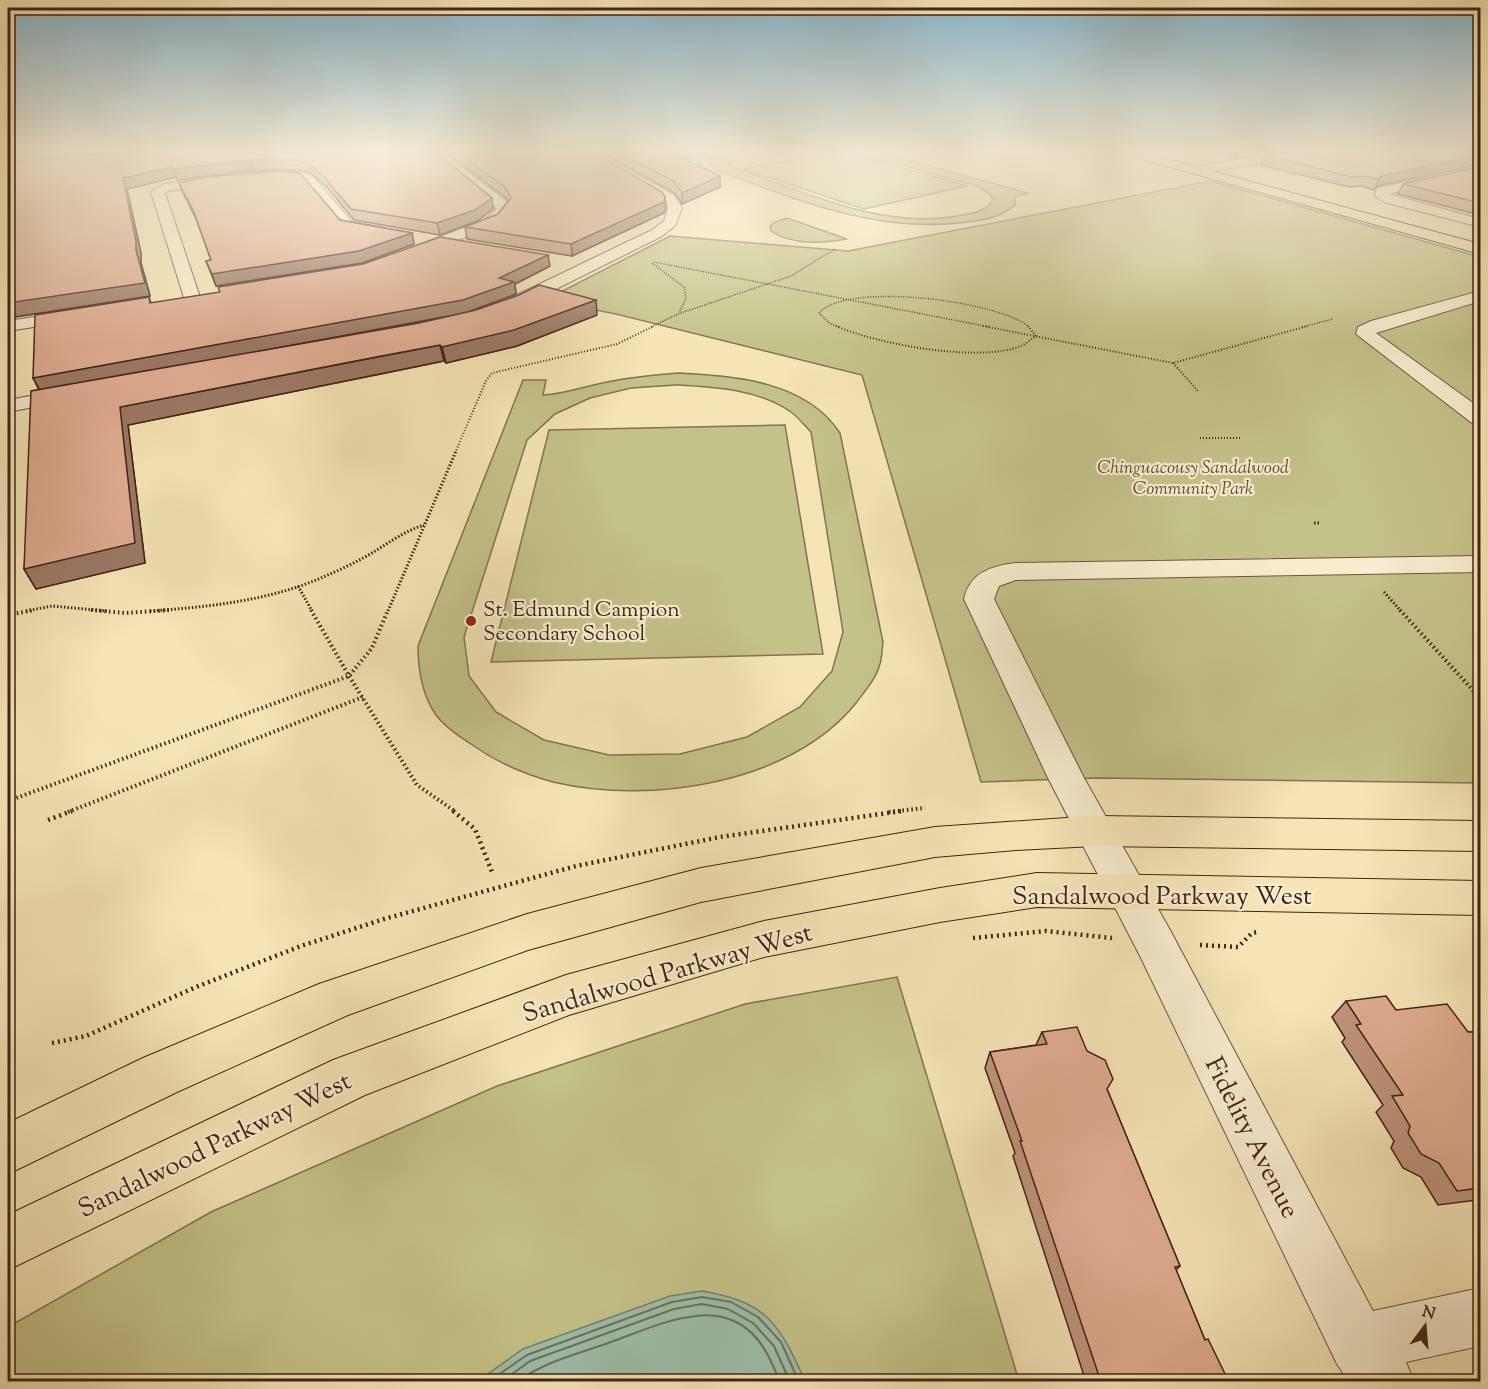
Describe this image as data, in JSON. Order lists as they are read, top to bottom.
{
  "streets": {
    "main road": ["Sandalwood Parkway West"],
    "street": ["Fidelity Avenue"]
  },
  "crossings": [
    ["Sandalwood Parkway West", "Fidelity Avenue"]
  ],
  "parks": ["Chinguacousy Sandalwood Community Park"],
  "places": ["St. Edmund Campion Secondary School"],
  "north": "top"
}
